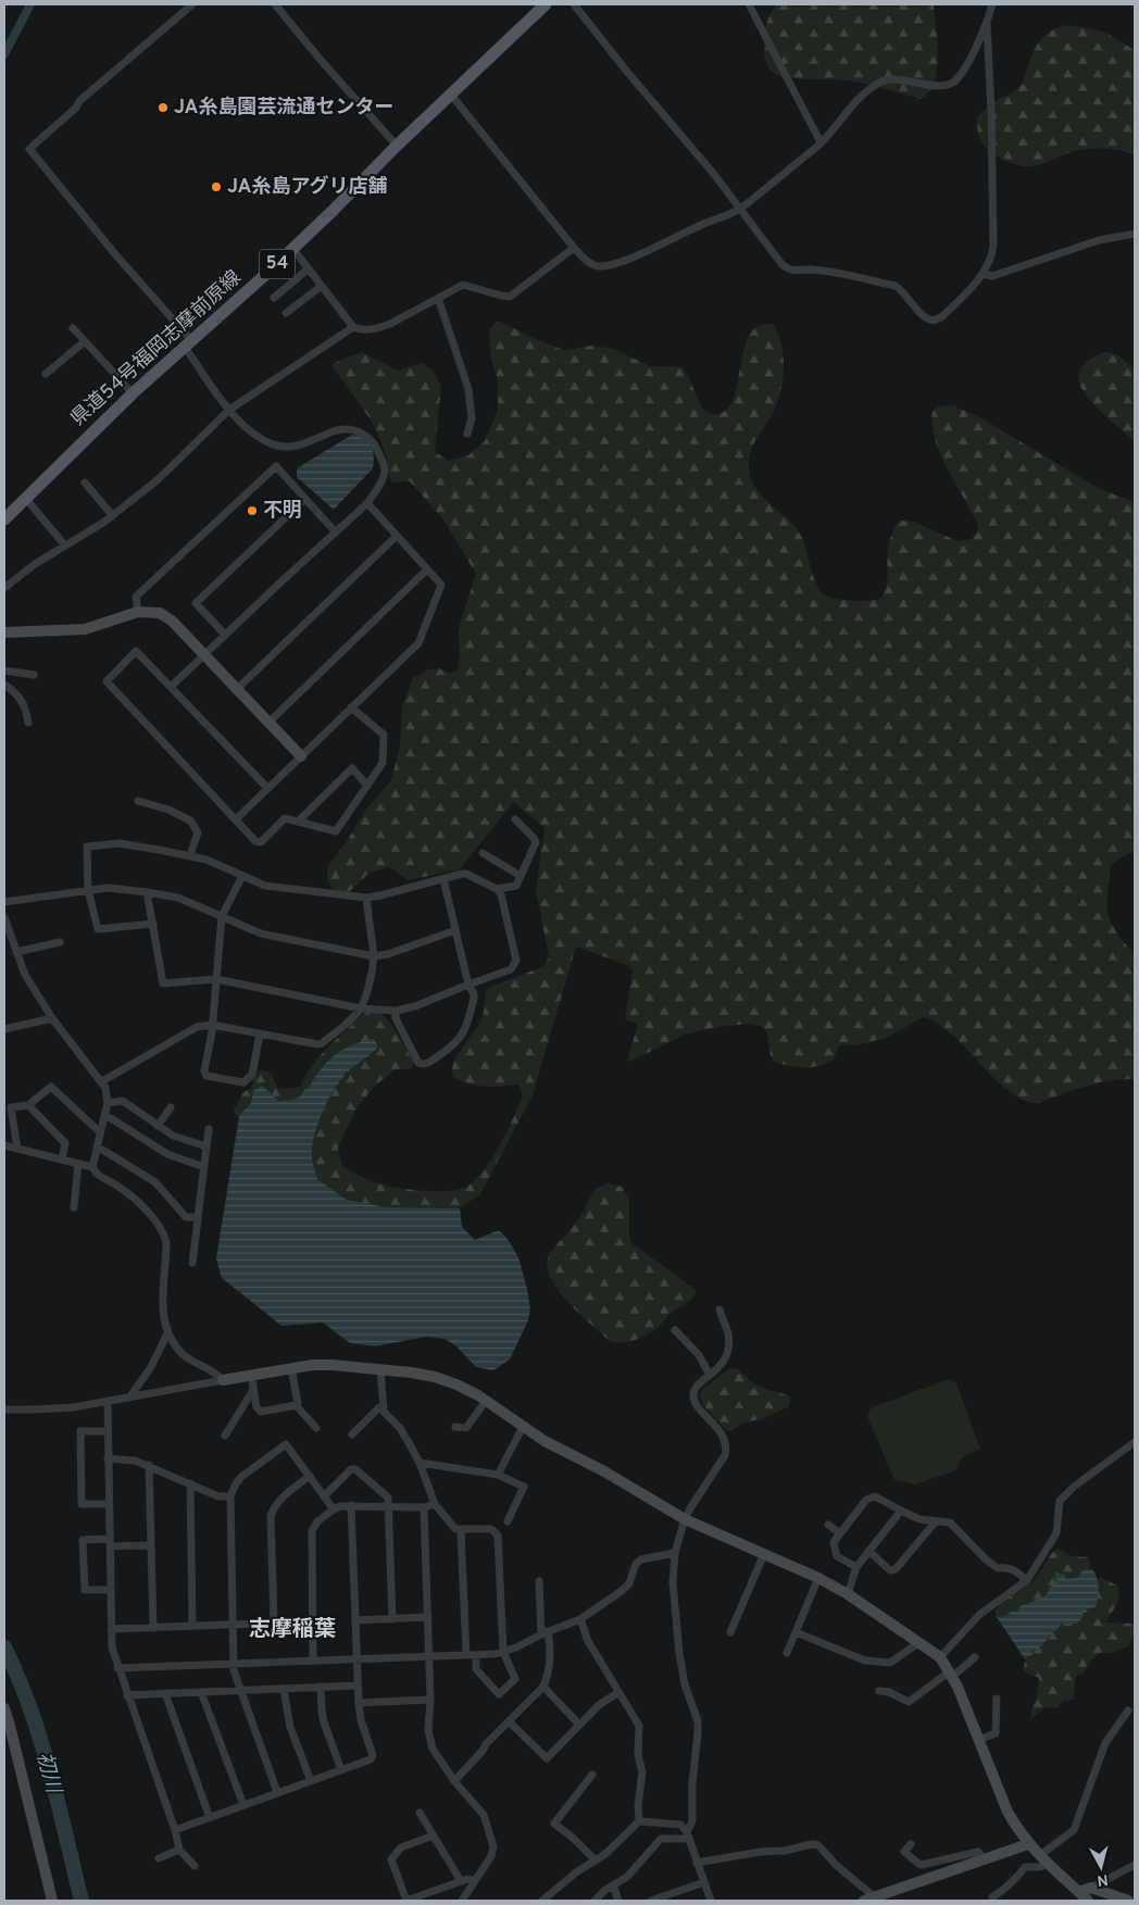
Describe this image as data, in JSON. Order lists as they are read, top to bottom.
{
  "streets": {
    "main road": ["54", "県道54号福岡志摩前原線"]
  },
  "districts": ["志摩稲葉"],
  "water": ["初川"],
  "places": ["JA糸島園芸流通センター", "JA糸島アグリ店舗", "不明"],
  "north": "bottom"
}
